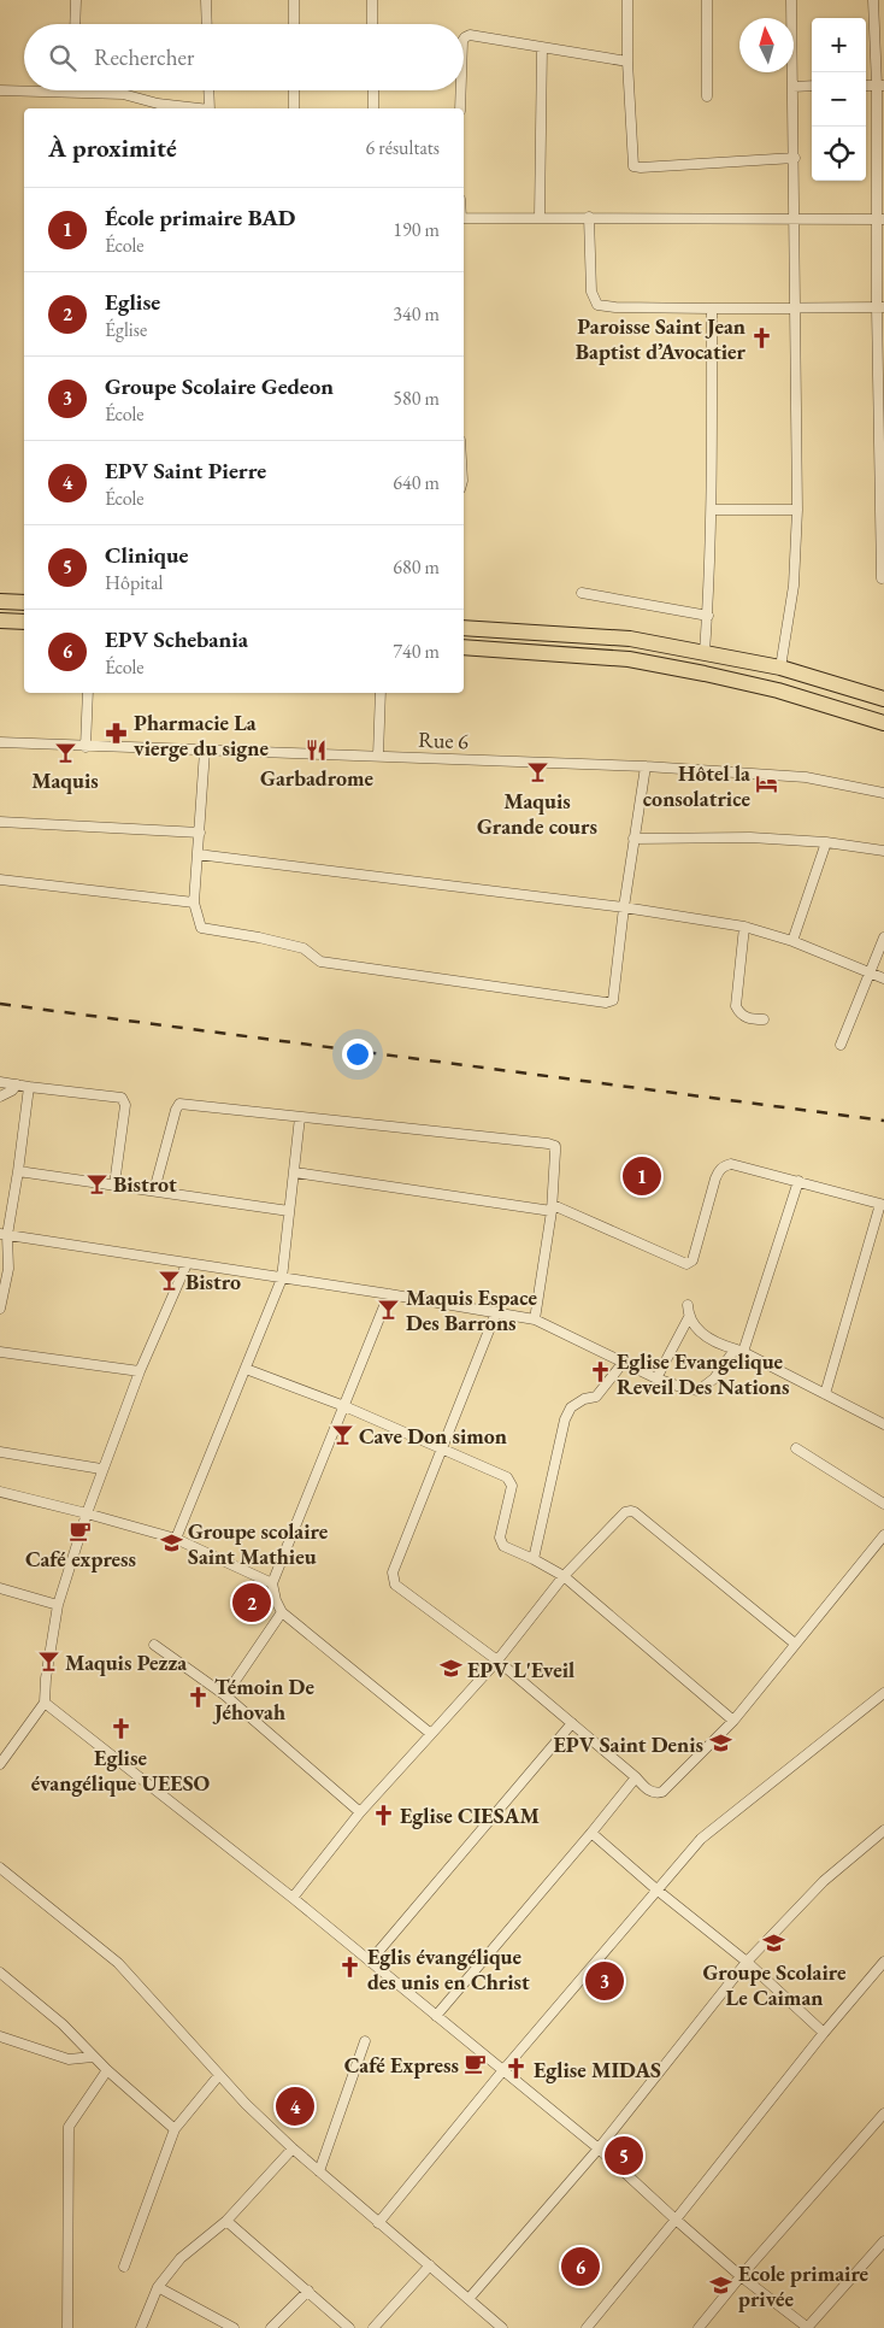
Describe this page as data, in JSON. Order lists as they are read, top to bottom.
{
  "streets": {
    "street": ["Rue 6"]
  },
  "places": {
    "church": [
      "Paroisse Saint Jean Baptist d’Avocatier",
      "Eglise Evangelique Reveil Des Nations",
      "Témoin De Jéhovah",
      "Eglise évangélique UEESO",
      "Eglise CIESAM",
      "Eglis évangélique des unis en Christ",
      "Eglise MIDAS"
    ],
    "pharmacy": ["Pharmacie La vierge du signe"],
    "restaurant": ["Garbadrome"],
    "bar": [
      "Maquis",
      "Maquis Grande cours",
      "Bistrot",
      "Bistro",
      "Maquis Espace Des Barrons",
      "Cave Don simon",
      "Maquis Pezza"
    ],
    "hotel": ["Hôtel la consolatrice"],
    "cafe": ["Café express", "Café Express"],
    "school or university": [
      "Groupe scolaire Saint Mathieu",
      "EPV L'Eveil",
      "EPV Saint Denis",
      "Groupe Scolaire Le Caiman",
      "Ecole primaire privée"
    ]
  },
  "north": "top",
  "page": {
    "map_buttons": ["+", "−"],
    "search": "Rechercher",
    "heading": ["À proximité", "6 résultats"],
    "list": [
      {
        "mark": "1",
        "name": "École primaire BAD",
        "note": "École",
        "value": "190 m"
      },
      {
        "mark": "2",
        "name": "Eglise",
        "note": "Église",
        "value": "340 m"
      },
      {
        "mark": "3",
        "name": "Groupe Scolaire Gedeon",
        "note": "École",
        "value": "580 m"
      },
      {
        "mark": "4",
        "name": "EPV Saint Pierre",
        "note": "École",
        "value": "640 m"
      },
      {
        "mark": "5",
        "name": "Clinique",
        "note": "Hôpital",
        "value": "680 m"
      },
      {
        "mark": "6",
        "name": "EPV Schebania",
        "note": "École",
        "value": "740 m"
      }
    ],
    "pins": [
      "1",
      "2",
      "3",
      "4",
      "5",
      "6"
    ]
  }
}
